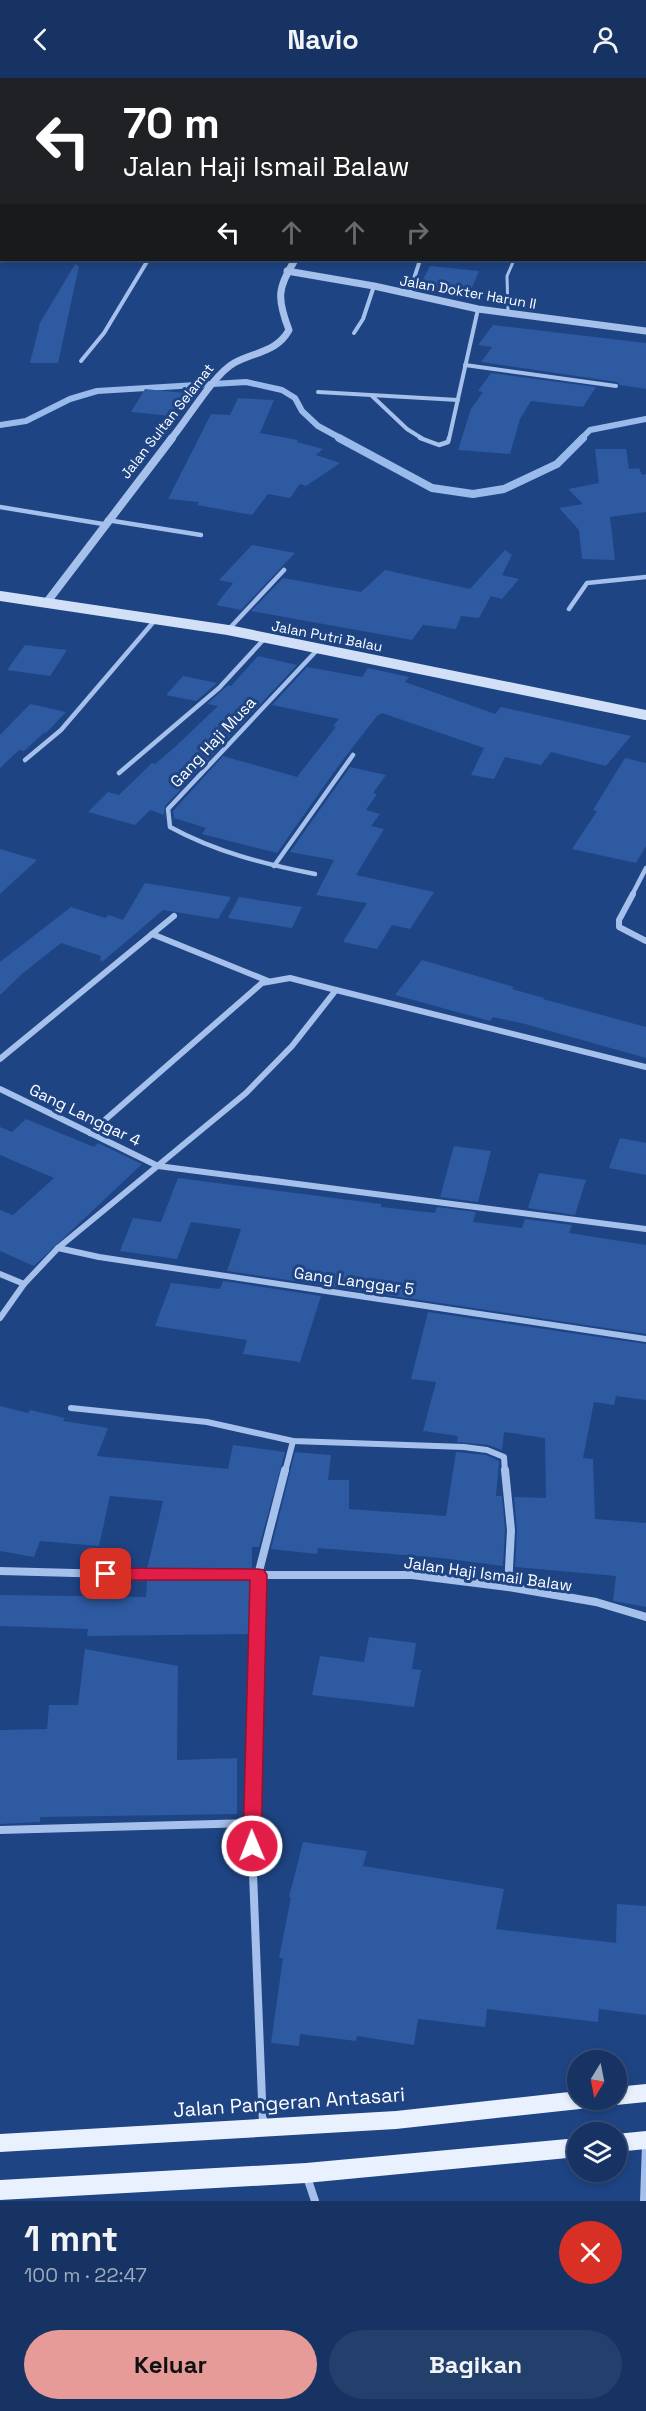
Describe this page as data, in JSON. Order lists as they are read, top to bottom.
{
  "streets": {
    "main road": ["Jalan Putri Balau", "Jalan Pangeran Antasari"],
    "street": [
      "Jalan Dokter Harun II",
      "Jalan Sultan Selamat",
      "Gang Haji Musa",
      "Gang Langgar 4",
      "Gang Langgar 5",
      "Jalan Haji Ismail Balaw"
    ]
  },
  "crossings": [
    ["Jalan Dokter Harun II", "Jalan Sultan Selamat"],
    ["Jalan Sultan Selamat", "Jalan Putri Balau"],
    ["Jalan Putri Balau", "Gang Haji Musa"]
  ],
  "north": "bottom",
  "page": {
    "header": "Navio",
    "turn": ["70 m", "Jalan Haji Ismail Balaw"],
    "heading": ["1 mnt", "100 m · 22:47"],
    "buttons": ["Keluar", "Bagikan"]
  }
}
